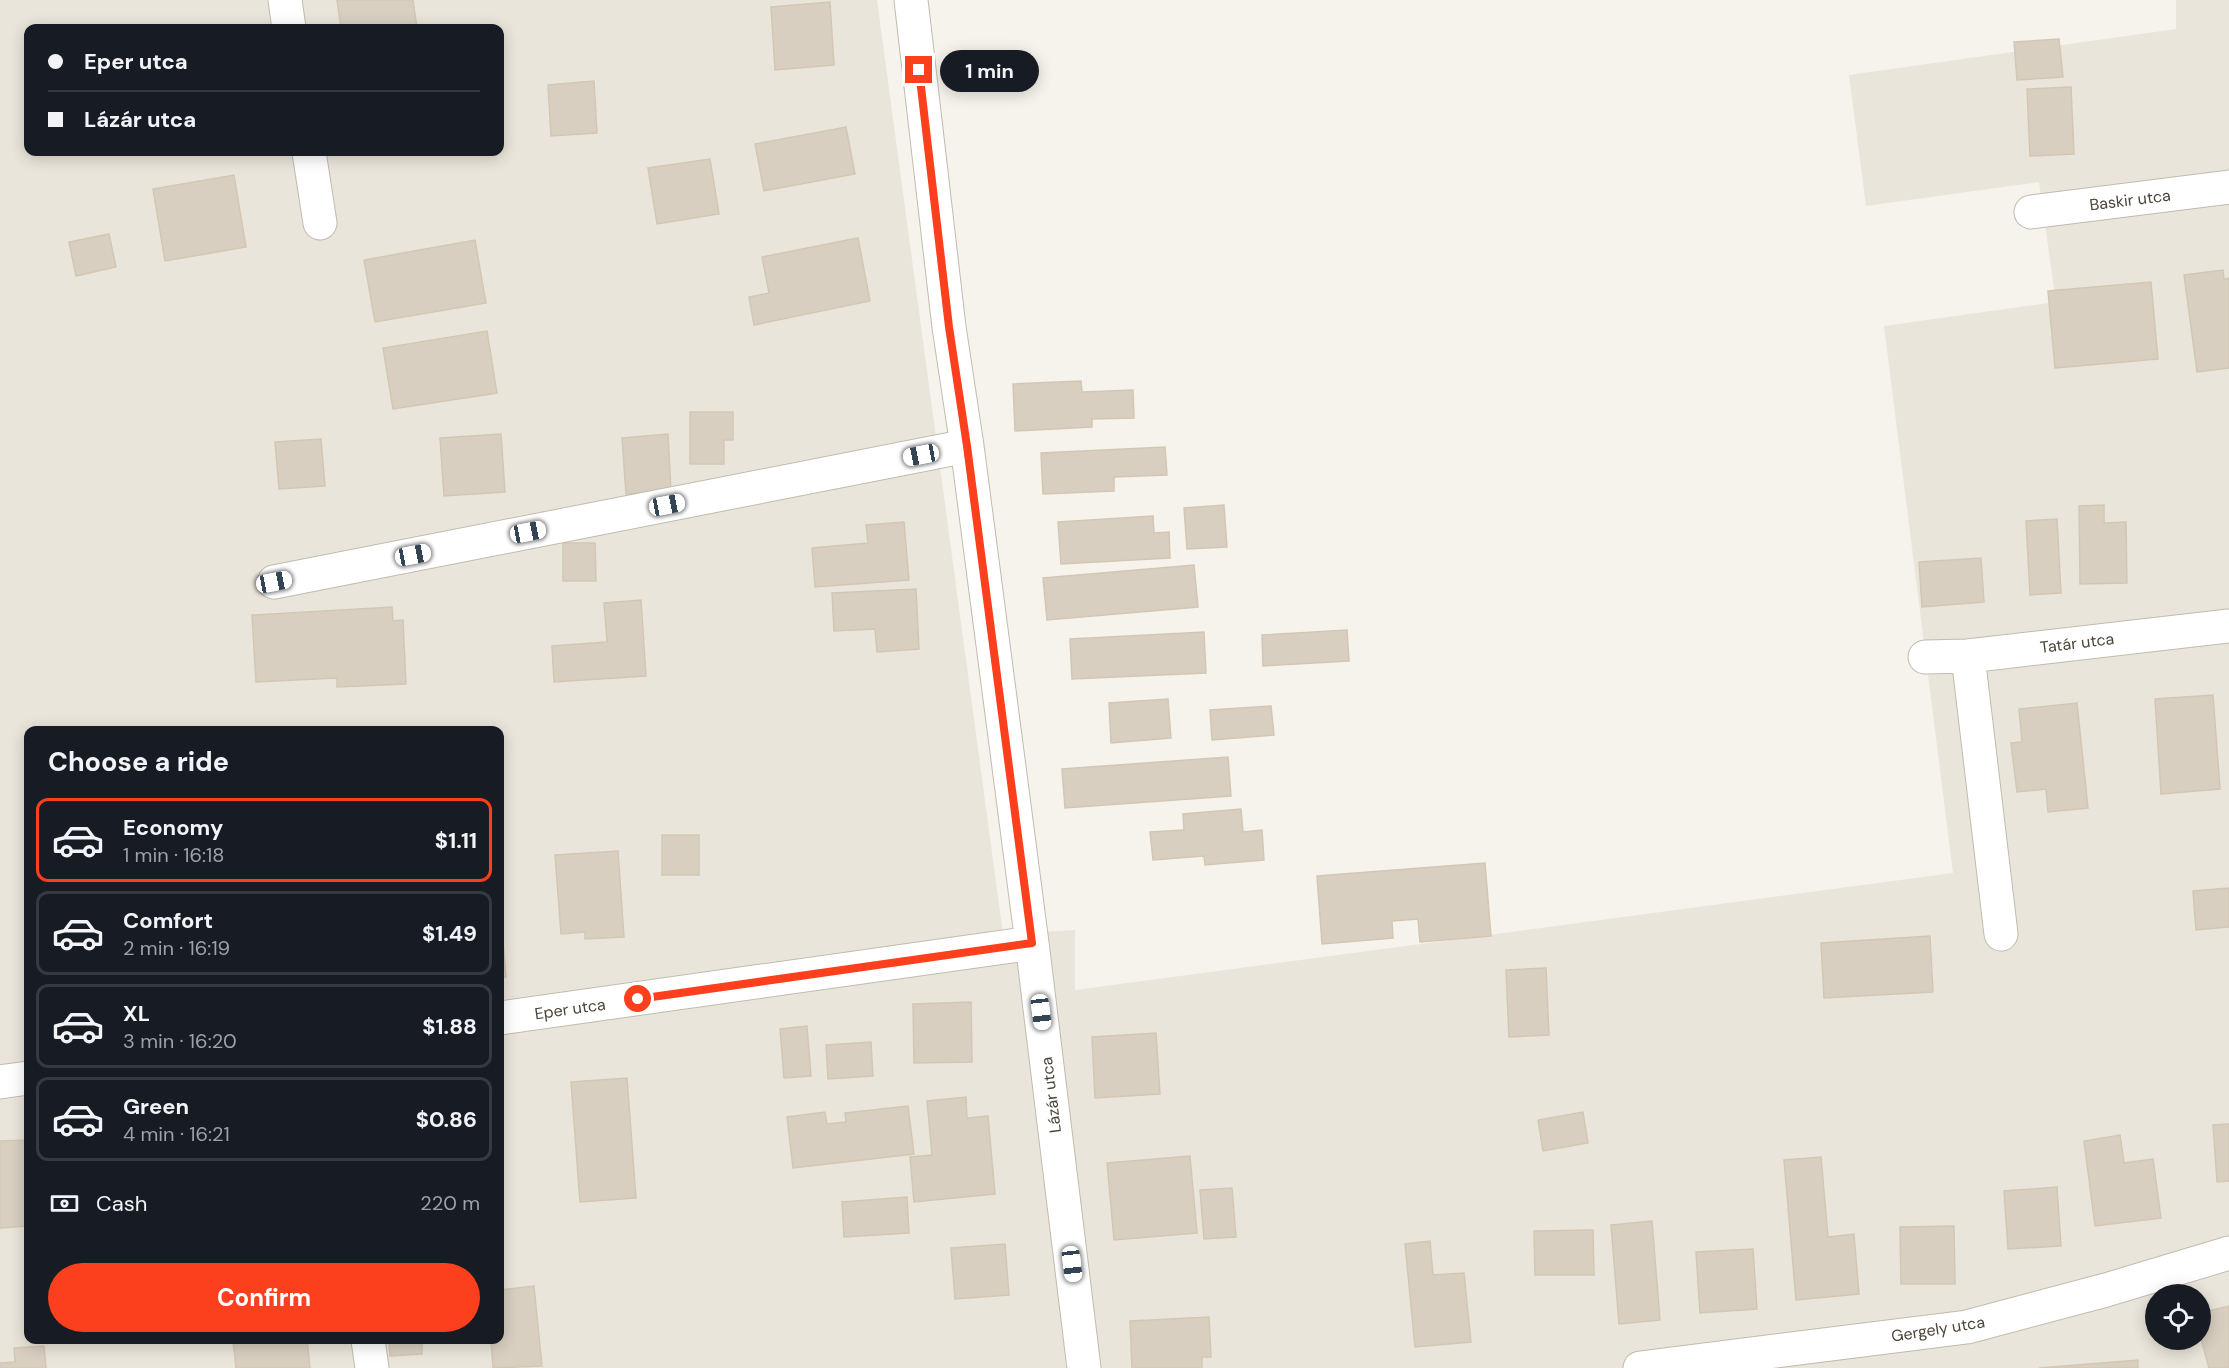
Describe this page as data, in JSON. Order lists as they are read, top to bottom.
{
  "streets": {
    "street": [
      "Baskir utca",
      "Tatár utca",
      "Eper utca",
      "Lázár utca",
      "Gergely utca"
    ]
  },
  "crossings": [
    ["Eper utca", "Lázár utca"]
  ],
  "page": {
    "banner": ["Eper utca", "Lázár utca"],
    "bubble": "1 min",
    "heading": "Choose a ride",
    "list": [
      {
        "name": "Economy",
        "note": "1 min · 16:18",
        "value": "$1.11"
      },
      {
        "name": "Comfort",
        "note": "2 min · 16:19",
        "value": "$1.49"
      },
      {
        "name": "XL",
        "note": "3 min · 16:20",
        "value": "$1.88"
      },
      {
        "name": "Green",
        "note": "4 min · 16:21",
        "value": "$0.86"
      }
    ],
    "pay": ["Cash", "220 m"],
    "buttons": "Confirm"
  }
}
